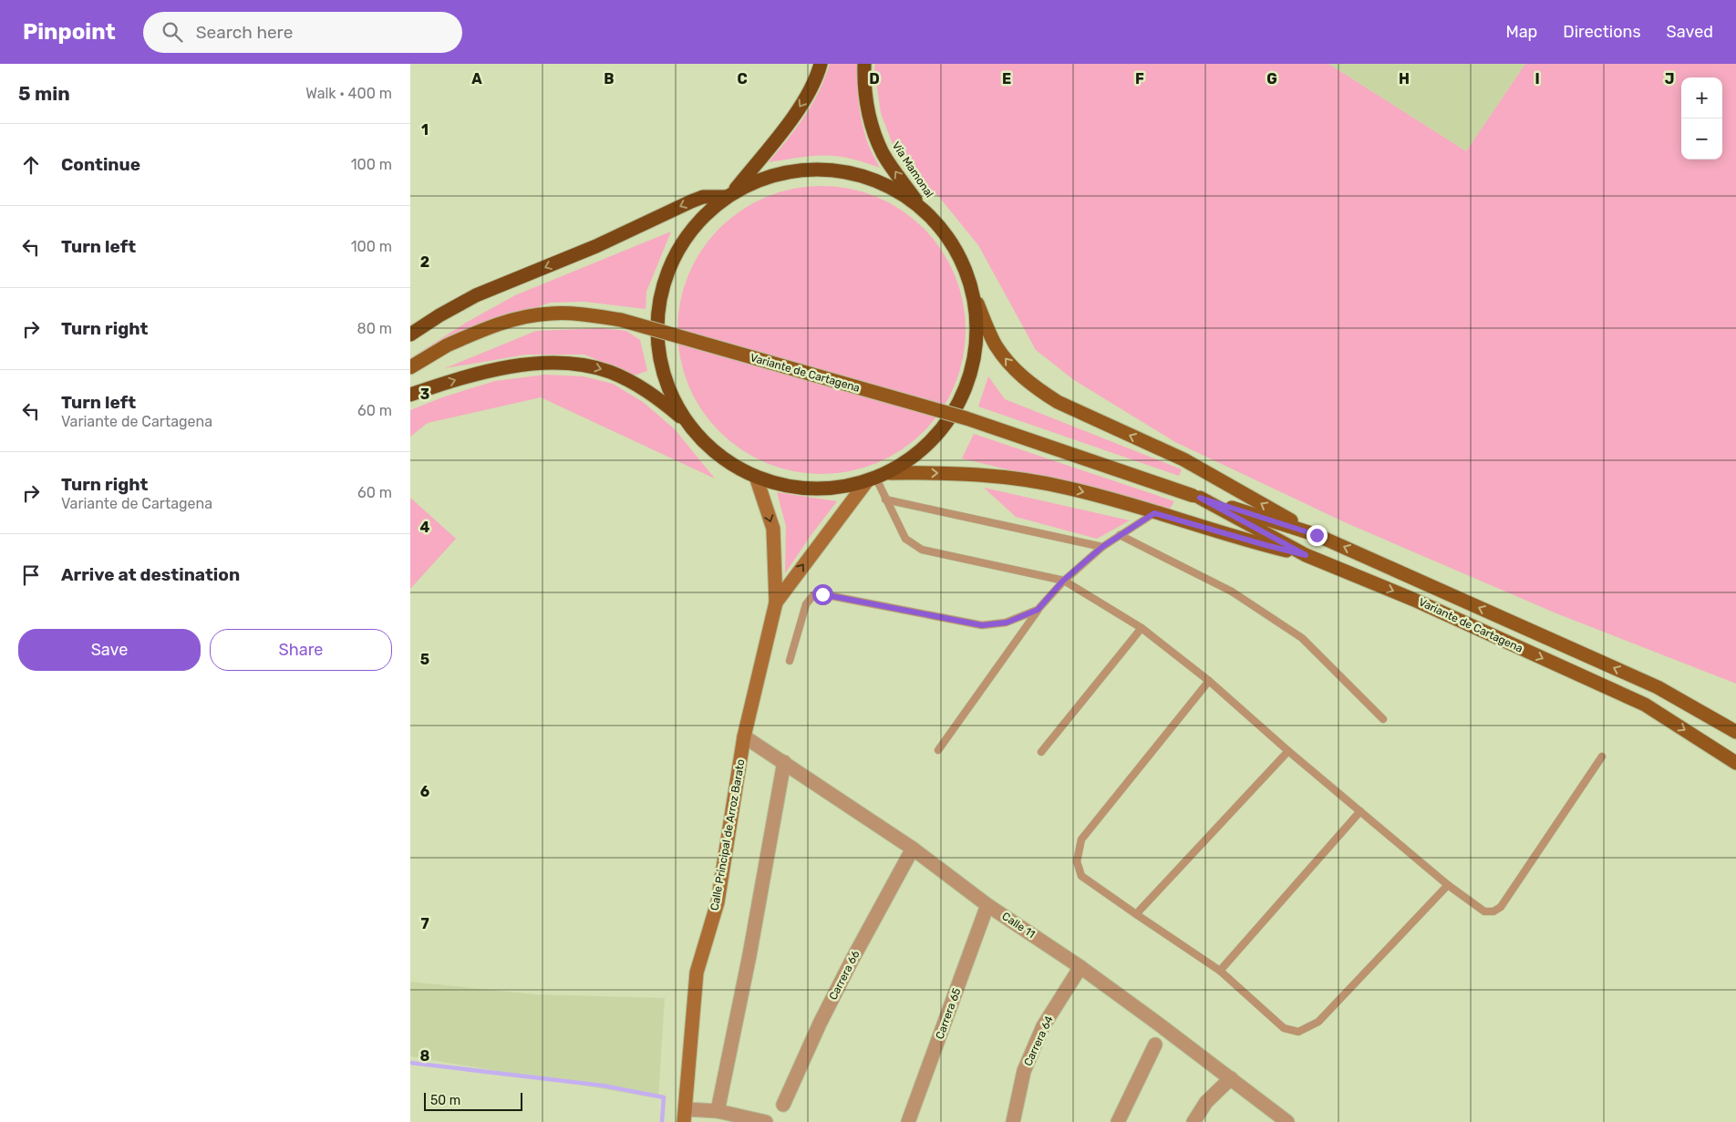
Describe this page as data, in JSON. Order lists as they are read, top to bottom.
{
  "streets": {
    "highway": ["Vía Mamonal"],
    "main road": ["Variante de Cartagena"],
    "street": [
      "Calle Principal de Arroz Barato",
      "Calle 11",
      "Carrera 66",
      "Carrera 65",
      "Carrera 64"
    ]
  },
  "crossings": [
    ["Calle Principal de Arroz Barato", "Calle 11"],
    ["Calle 11", "Carrera 66"],
    ["Calle 11", "Carrera 65"],
    ["Calle 11", "Carrera 64"]
  ],
  "one_way": ["Vía Mamonal"],
  "scale_bar": "50 m",
  "page": {
    "header": "Pinpoint",
    "search": "Search here",
    "nav": ["Map", "Directions", "Saved"],
    "heading": ["5 min", "Walk · 400 m"],
    "map_buttons": ["+", "−"],
    "list": [
      ["Continue", "100 m"],
      ["Turn left", "100 m"],
      ["Turn right", "80 m"],
      ["Turn left", "Variante de Cartagena", "60 m"],
      ["Turn right", "Variante de Cartagena", "60 m"],
      "Arrive at destination"
    ],
    "buttons": ["Save", "Share"],
    "scale": "50 m"
  },
  "grid": {
    "columns": [
      "A",
      "B",
      "C",
      "D",
      "E",
      "F",
      "G",
      "H",
      "I",
      "J"
    ],
    "rows": [
      "1",
      "2",
      "3",
      "4",
      "5",
      "6",
      "7",
      "8"
    ]
  }
}
